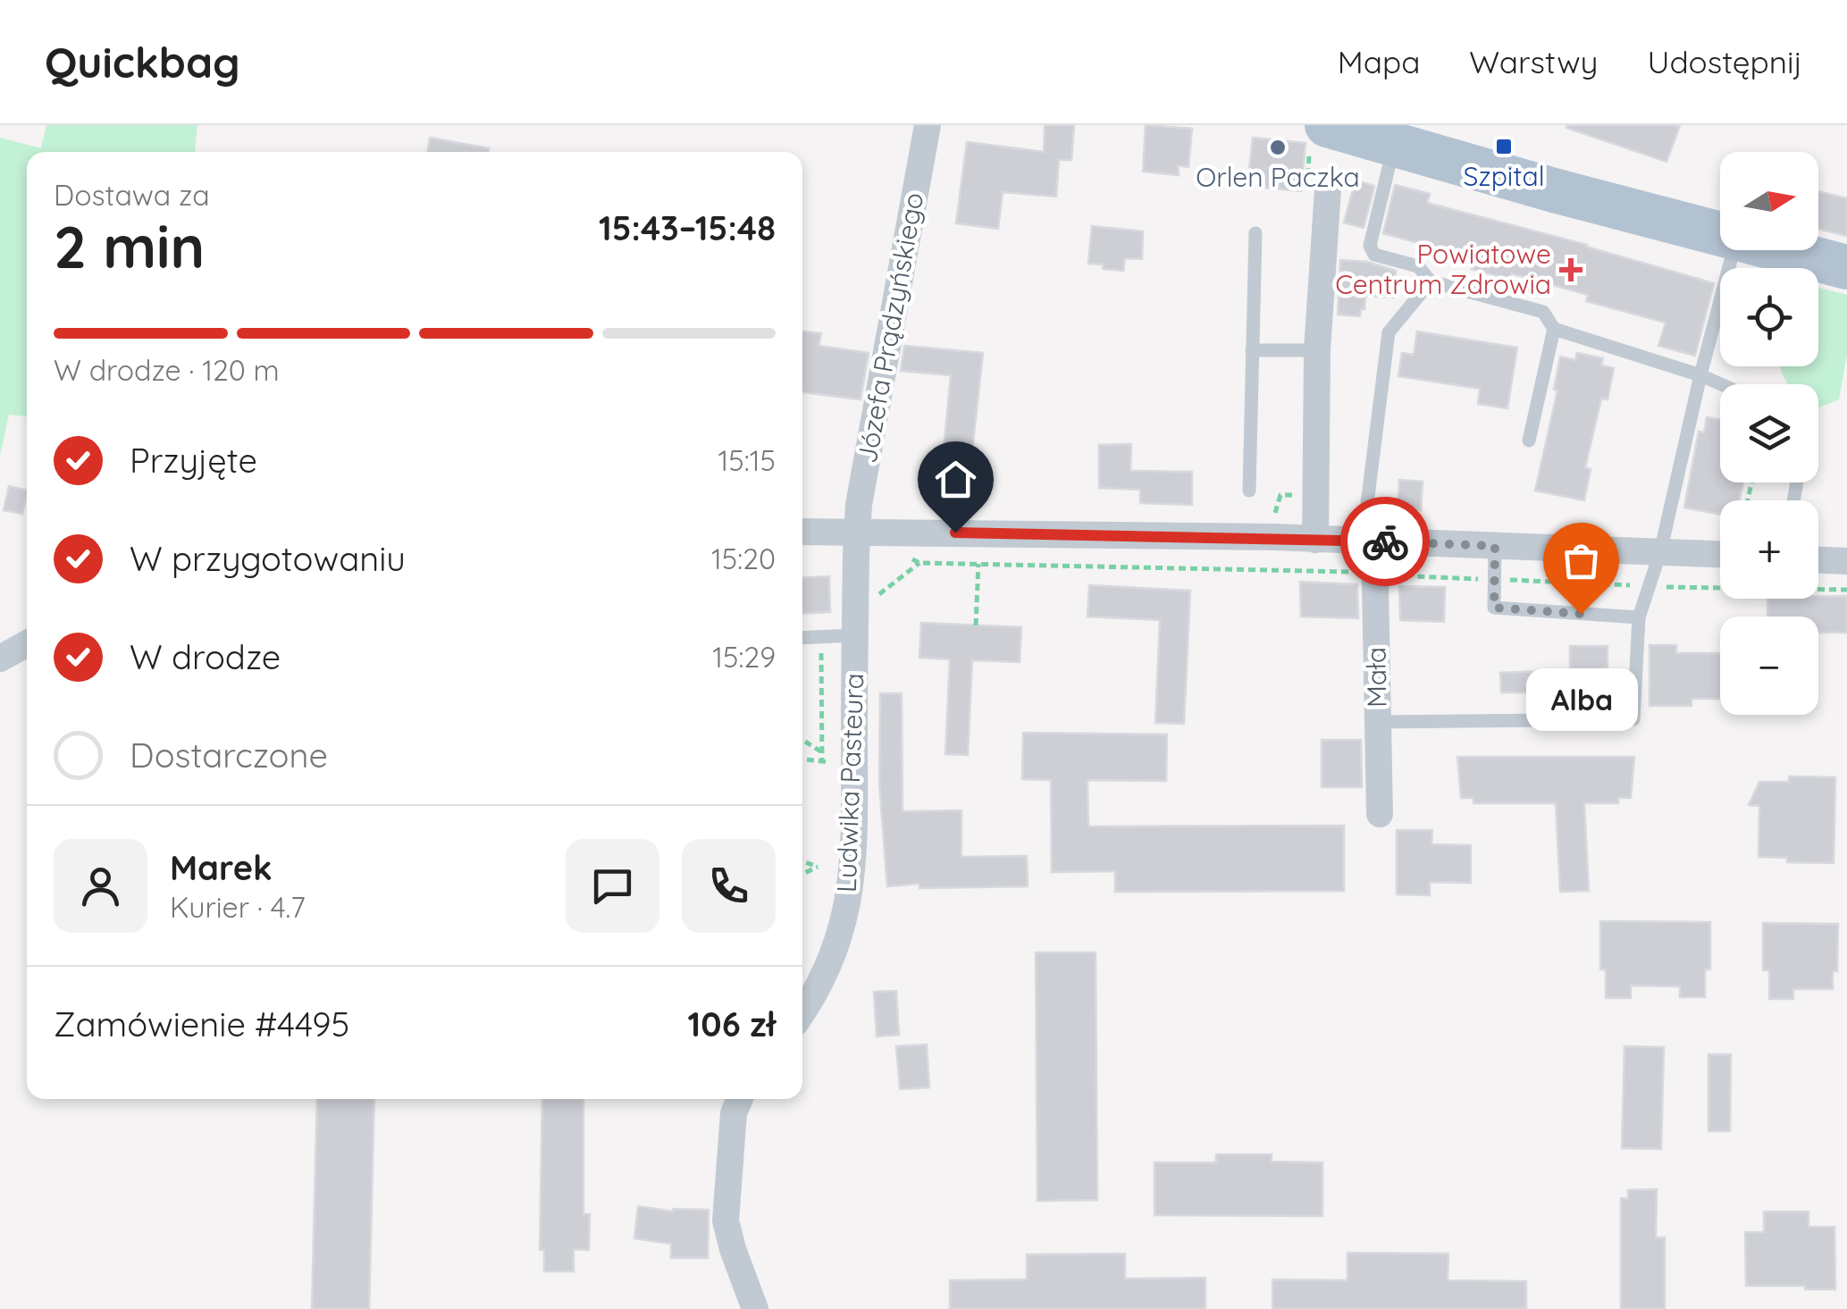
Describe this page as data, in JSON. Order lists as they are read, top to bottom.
{
  "streets": {
    "street": ["Józefa Prądzyńskiego", "Mała", "Ludwika Pasteura"]
  },
  "crossings": [
    ["Józefa Prądzyńskiego", "Ludwika Pasteura"]
  ],
  "places": {
    "transit": ["Szpital"],
    "other": ["Orlen Paczka", "Alba"],
    "health": ["Powiatowe Centrum Zdrowia"]
  },
  "north": "right",
  "page": {
    "header": "Quickbag",
    "nav": ["Mapa", "Warstwy", "Udostępnij"],
    "map_buttons": ["+", "−"],
    "heading": ["2 min", "Dostawa za", "15:43–15:48"],
    "panel": [
      "Marek",
      "Kurier · 4.7",
      "Zamówienie #4495",
      "106 zł"
    ],
    "bar": "W drodze · 120 m",
    "list": [
      ["Przyjęte", "15:15"],
      ["W przygotowaniu", "15:20"],
      ["W drodze", "15:29"],
      "Dostarczone"
    ],
    "bubble": "Alba"
  }
}
